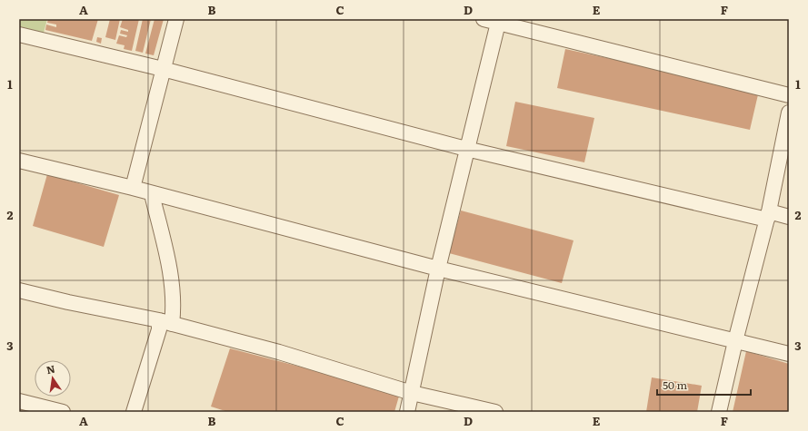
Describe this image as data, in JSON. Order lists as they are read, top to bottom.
{
  "scale_bar": "50 m",
  "north": "top",
  "grid": {
    "columns": [
      "A",
      "B",
      "C",
      "D",
      "E",
      "F"
    ],
    "rows": ["1", "2", "3"]
  }
}
